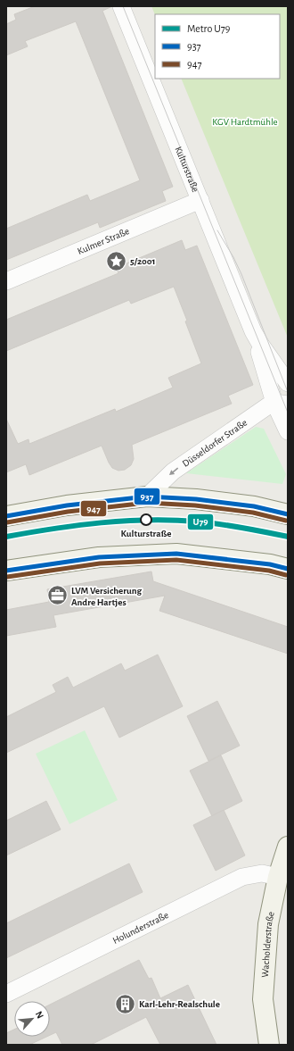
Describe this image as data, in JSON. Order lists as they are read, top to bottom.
{
  "streets": {
    "main road": ["Wacholderstraße"],
    "street": [
      "Kulturstraße",
      "Kulmer Straße",
      "Düsseldorfer Straße",
      "Holunderstraße"
    ]
  },
  "crossings": [
    ["Kulturstraße", "Kulmer Straße"],
    ["Kulturstraße", "Düsseldorfer Straße"],
    ["Holunderstraße", "Wacholderstraße"]
  ],
  "one_way": ["Düsseldorfer Straße"],
  "parks": ["KGV Hardtmühle"],
  "places": {
    "place": ["5/2001"],
    "other": ["Kulturstraße"],
    "office": ["LVM Versicherung Andre Hartjes"],
    "building": ["Karl-Lehr-Realschule"]
  },
  "lines": ["transit line 937", "transit line 947", "metro line U79"],
  "legend": ["Metro U79", "937", "947"],
  "north": "top right"
}
